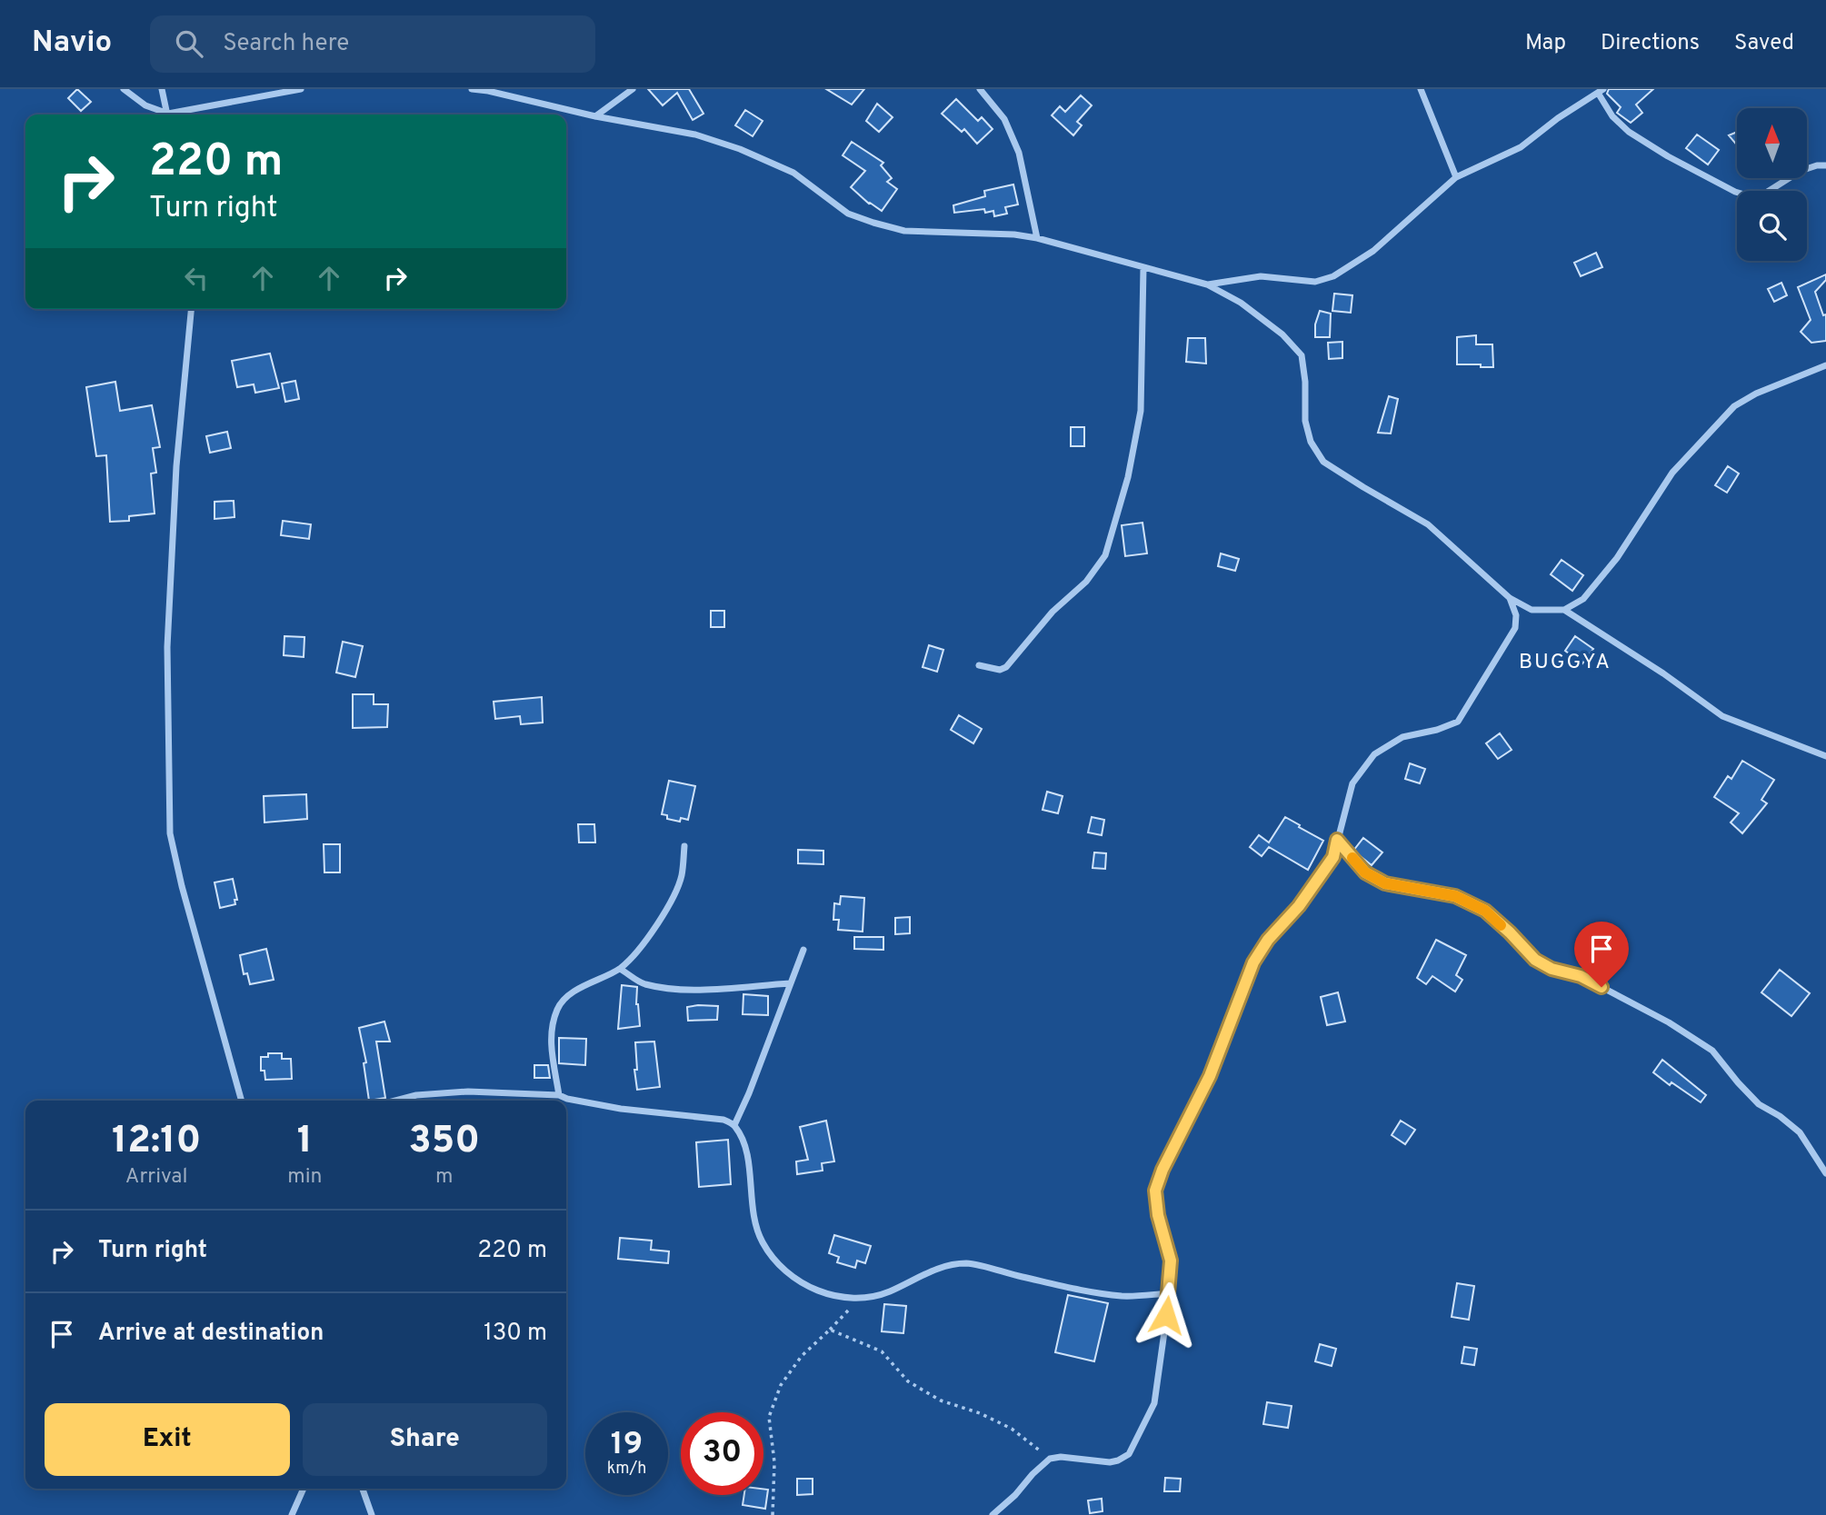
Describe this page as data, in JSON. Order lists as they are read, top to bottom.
{
  "districts": ["BUGGYA"],
  "north": "top",
  "page": {
    "header": "Navio",
    "search": "Search here",
    "nav": ["Map", "Directions", "Saved"],
    "turn": ["220 m", "Turn right"],
    "eta": [
      "12:10",
      "Arrival",
      "1",
      "min",
      "350",
      "m"
    ],
    "list": [
      {
        "name": "Turn right",
        "value": "220 m"
      },
      {
        "name": "Arrive at destination",
        "value": "130 m"
      }
    ],
    "buttons": ["Exit", "Share"],
    "speed": "19 km/h",
    "limit": "30"
  }
}
